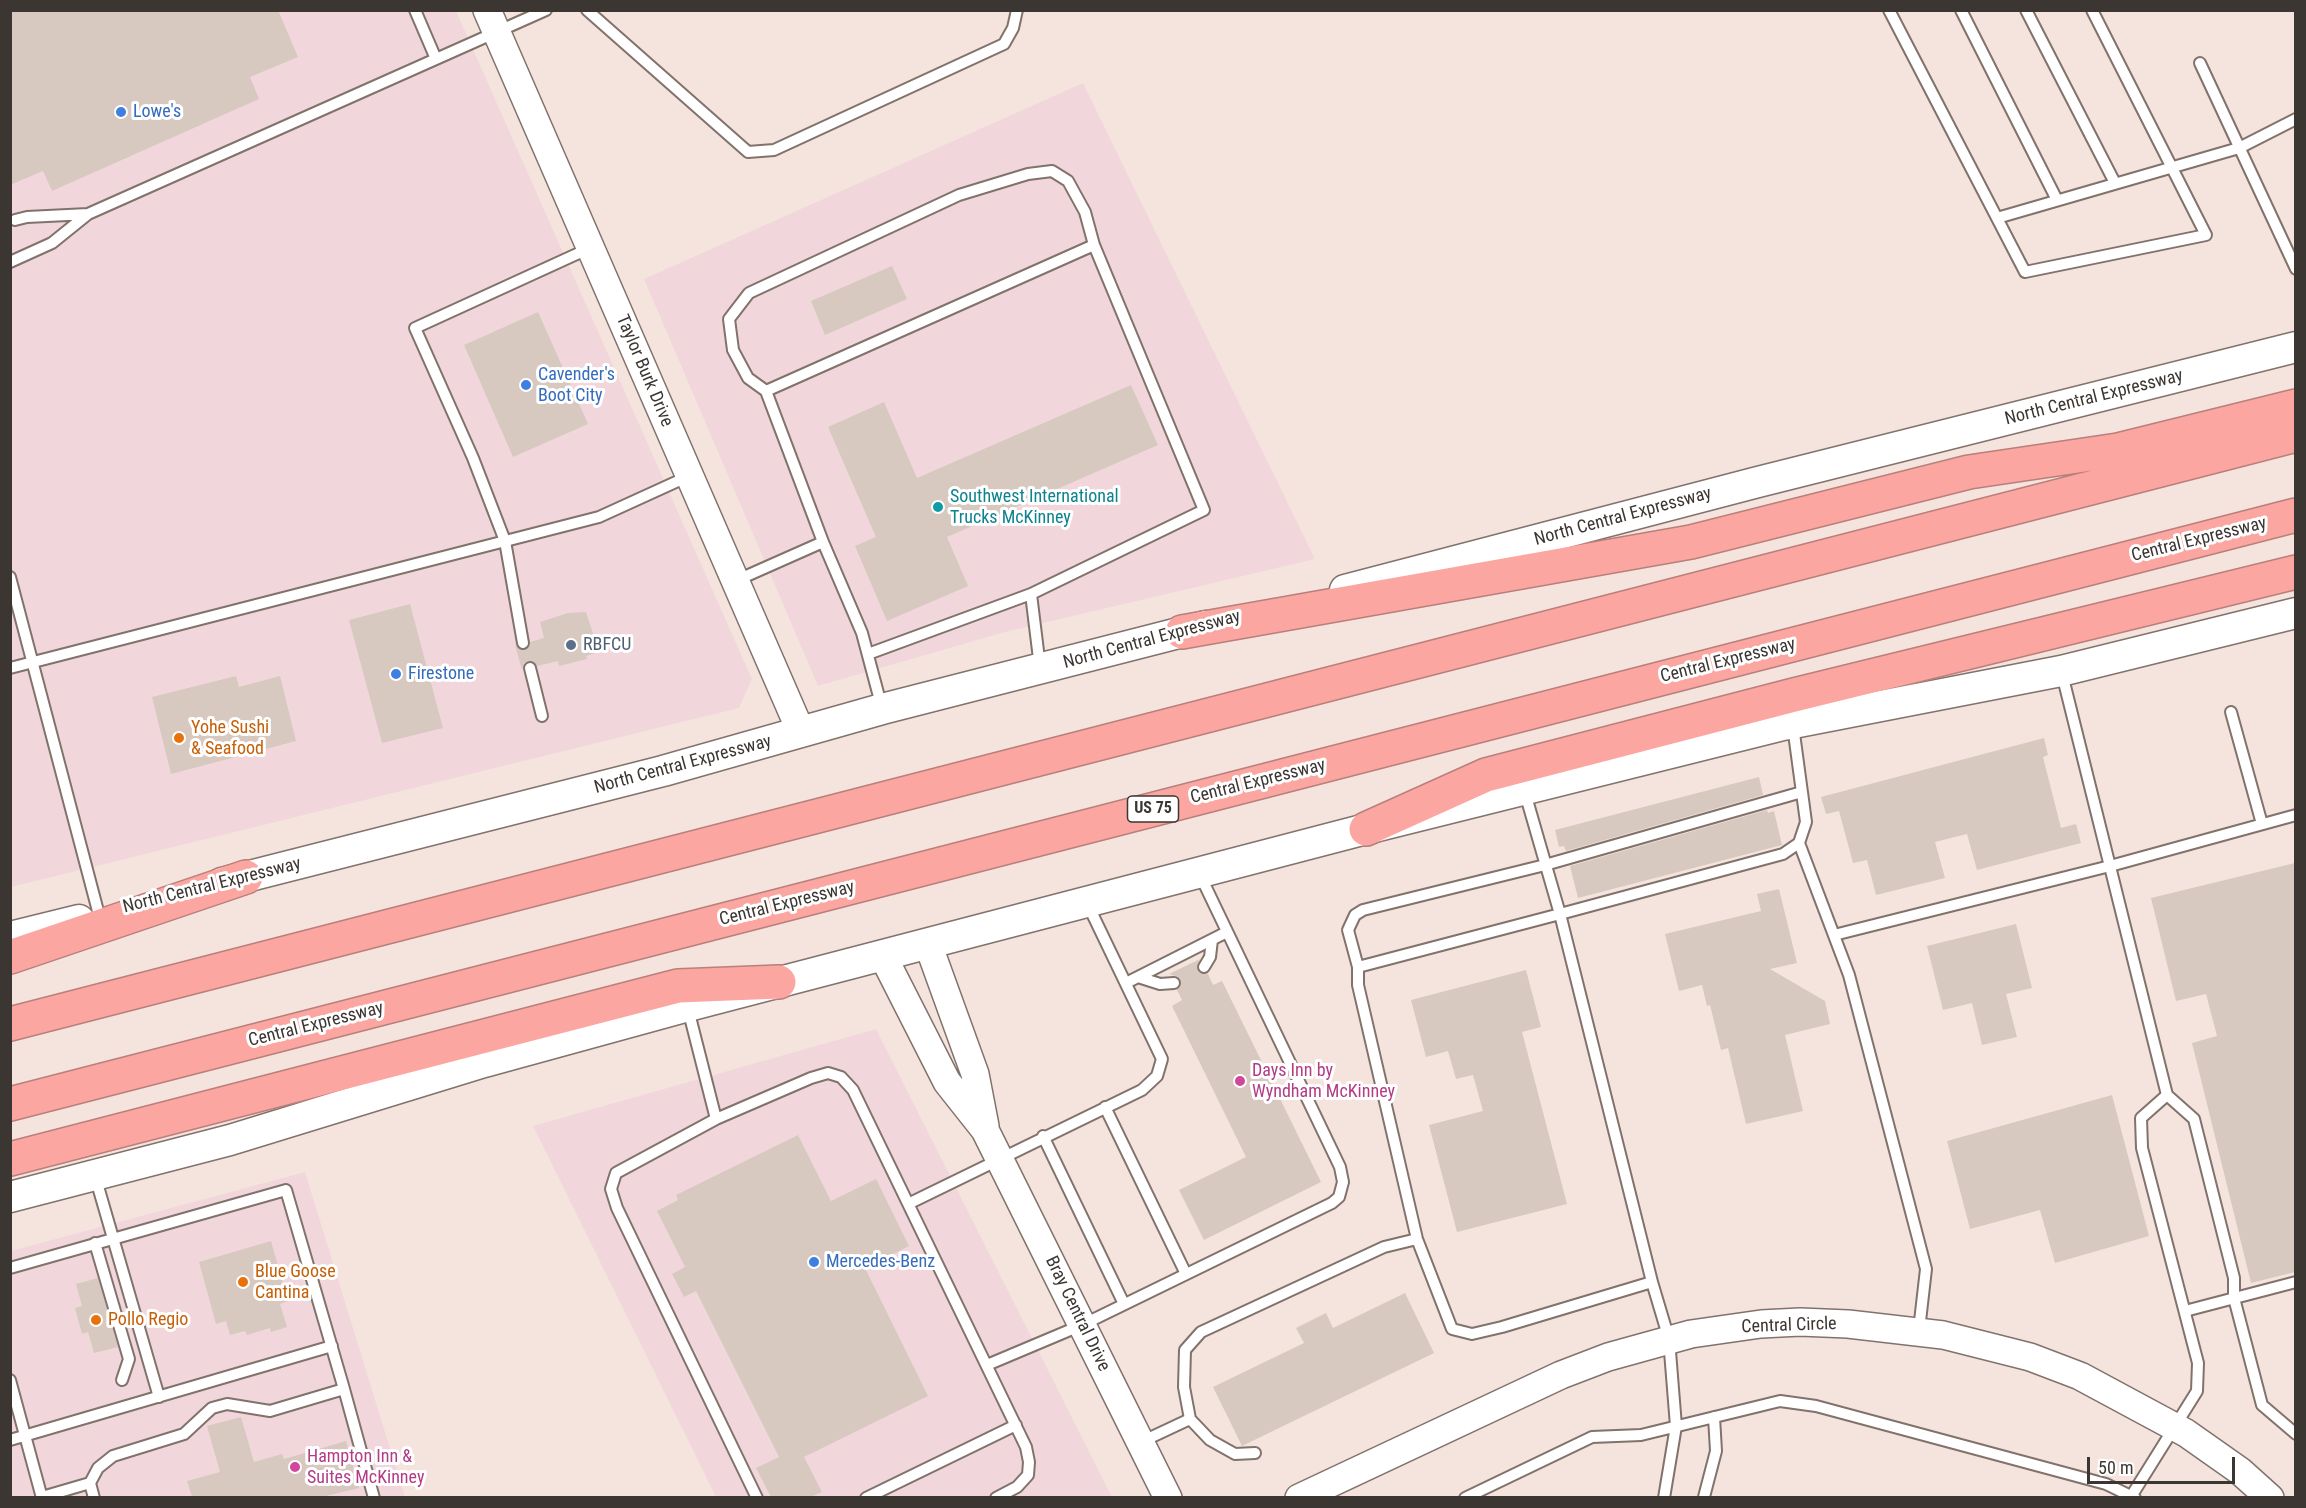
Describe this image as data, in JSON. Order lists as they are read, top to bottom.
{
  "streets": {
    "highway": ["Central Expressway", "US 75"],
    "main road": ["North Central Expressway"],
    "street": ["Taylor Burk Drive", "Bray Central Drive", "Central Circle"]
  },
  "crossings": [
    ["Taylor Burk Drive", "North Central Expressway"]
  ],
  "places": [
    "Lowe's",
    "Cavender's Boot City",
    "Southwest International Trucks McKinney",
    "RBFCU",
    "Firestone",
    "Yohe Sushi & Seafood",
    "Days Inn by Wyndham McKinney",
    "Mercedes-Benz",
    "Blue Goose Cantina",
    "Pollo Regio",
    "Hampton Inn & Suites McKinney"
  ],
  "scale_bar": "50 m"
}
